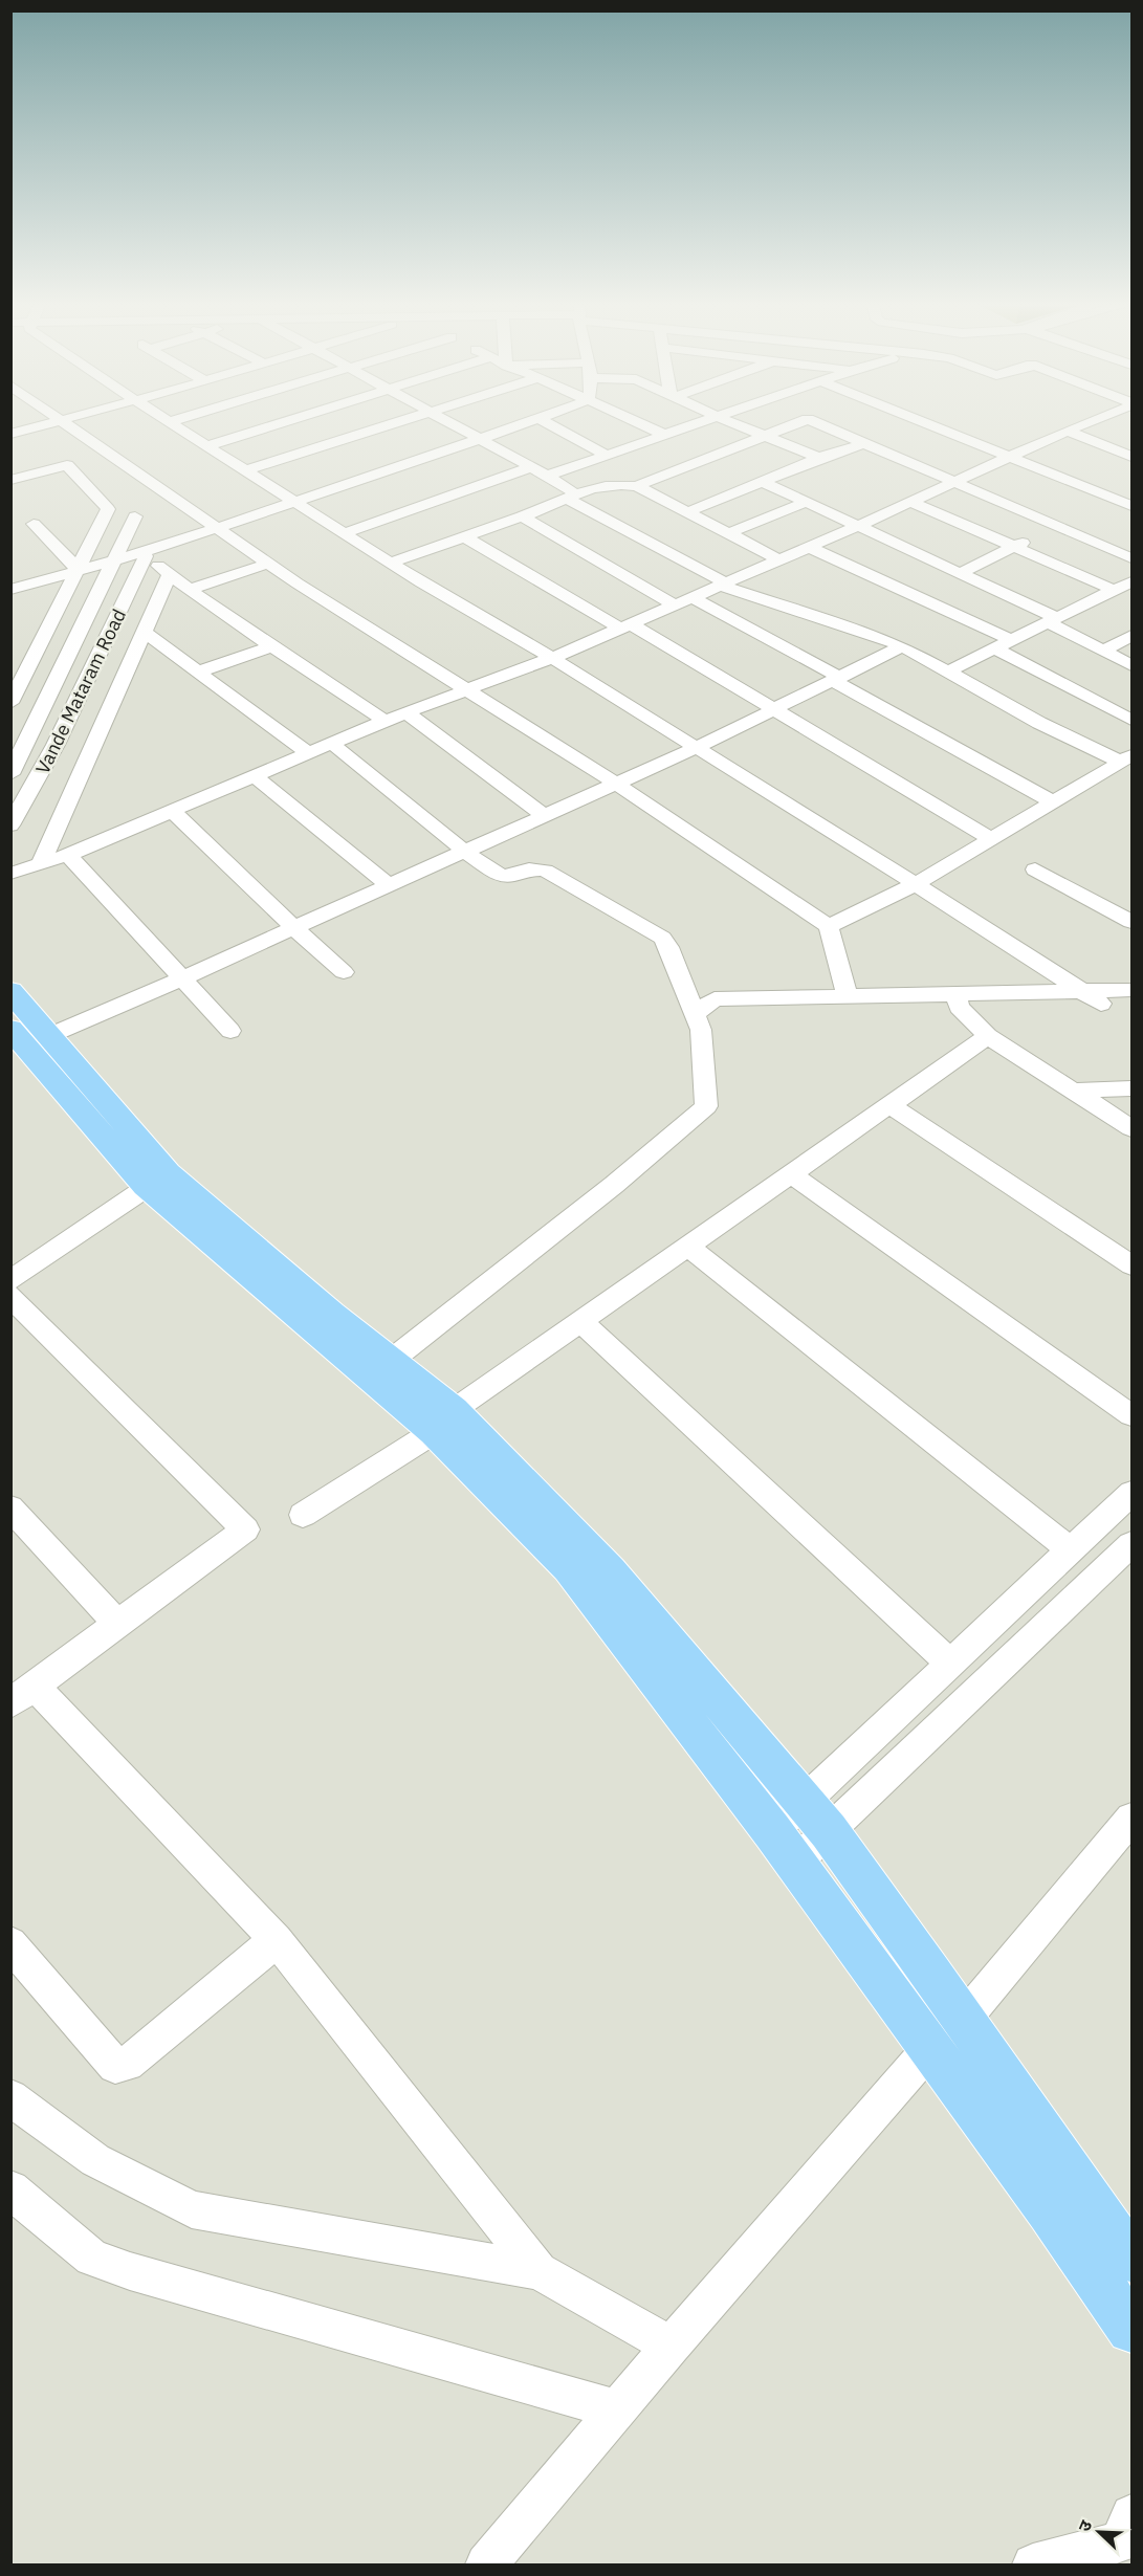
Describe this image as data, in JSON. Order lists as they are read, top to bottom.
{
  "streets": {
    "street": ["Vande Mataram Road"]
  },
  "north": "top left"
}
